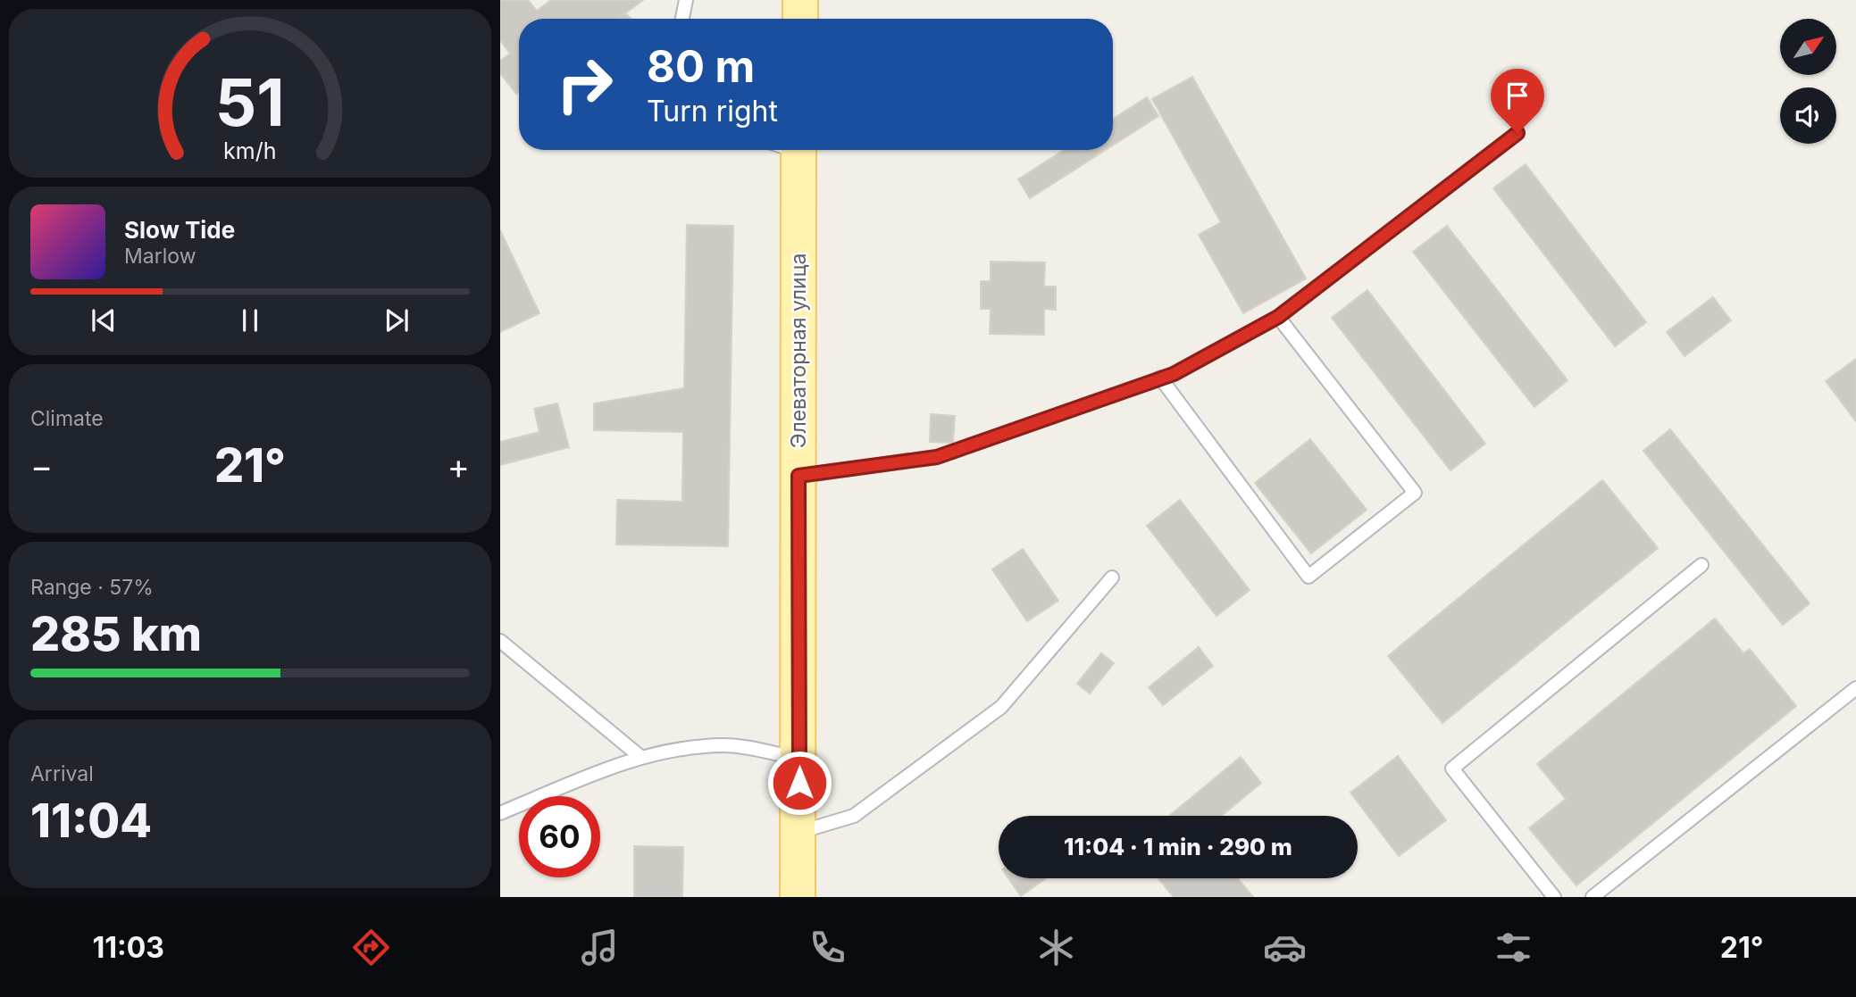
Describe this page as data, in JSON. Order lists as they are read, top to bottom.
{
  "streets": {
    "main road": ["Элеваторная улица"]
  },
  "north": "top right",
  "page": {
    "turn": ["80 m", "Turn right"],
    "song": ["Slow Tide", "Marlow"],
    "tile": [
      "Climate",
      ["Range · 57%", "285 km"],
      ["Arrival", "11:04"]
    ],
    "heat": ["−", "21°", "+"],
    "limit": "60",
    "trip": "11:04 · 1 min · 290 m",
    "tabs": ["11:03", "21°"],
    "gauge": ["51", "km/h"]
  }
}
